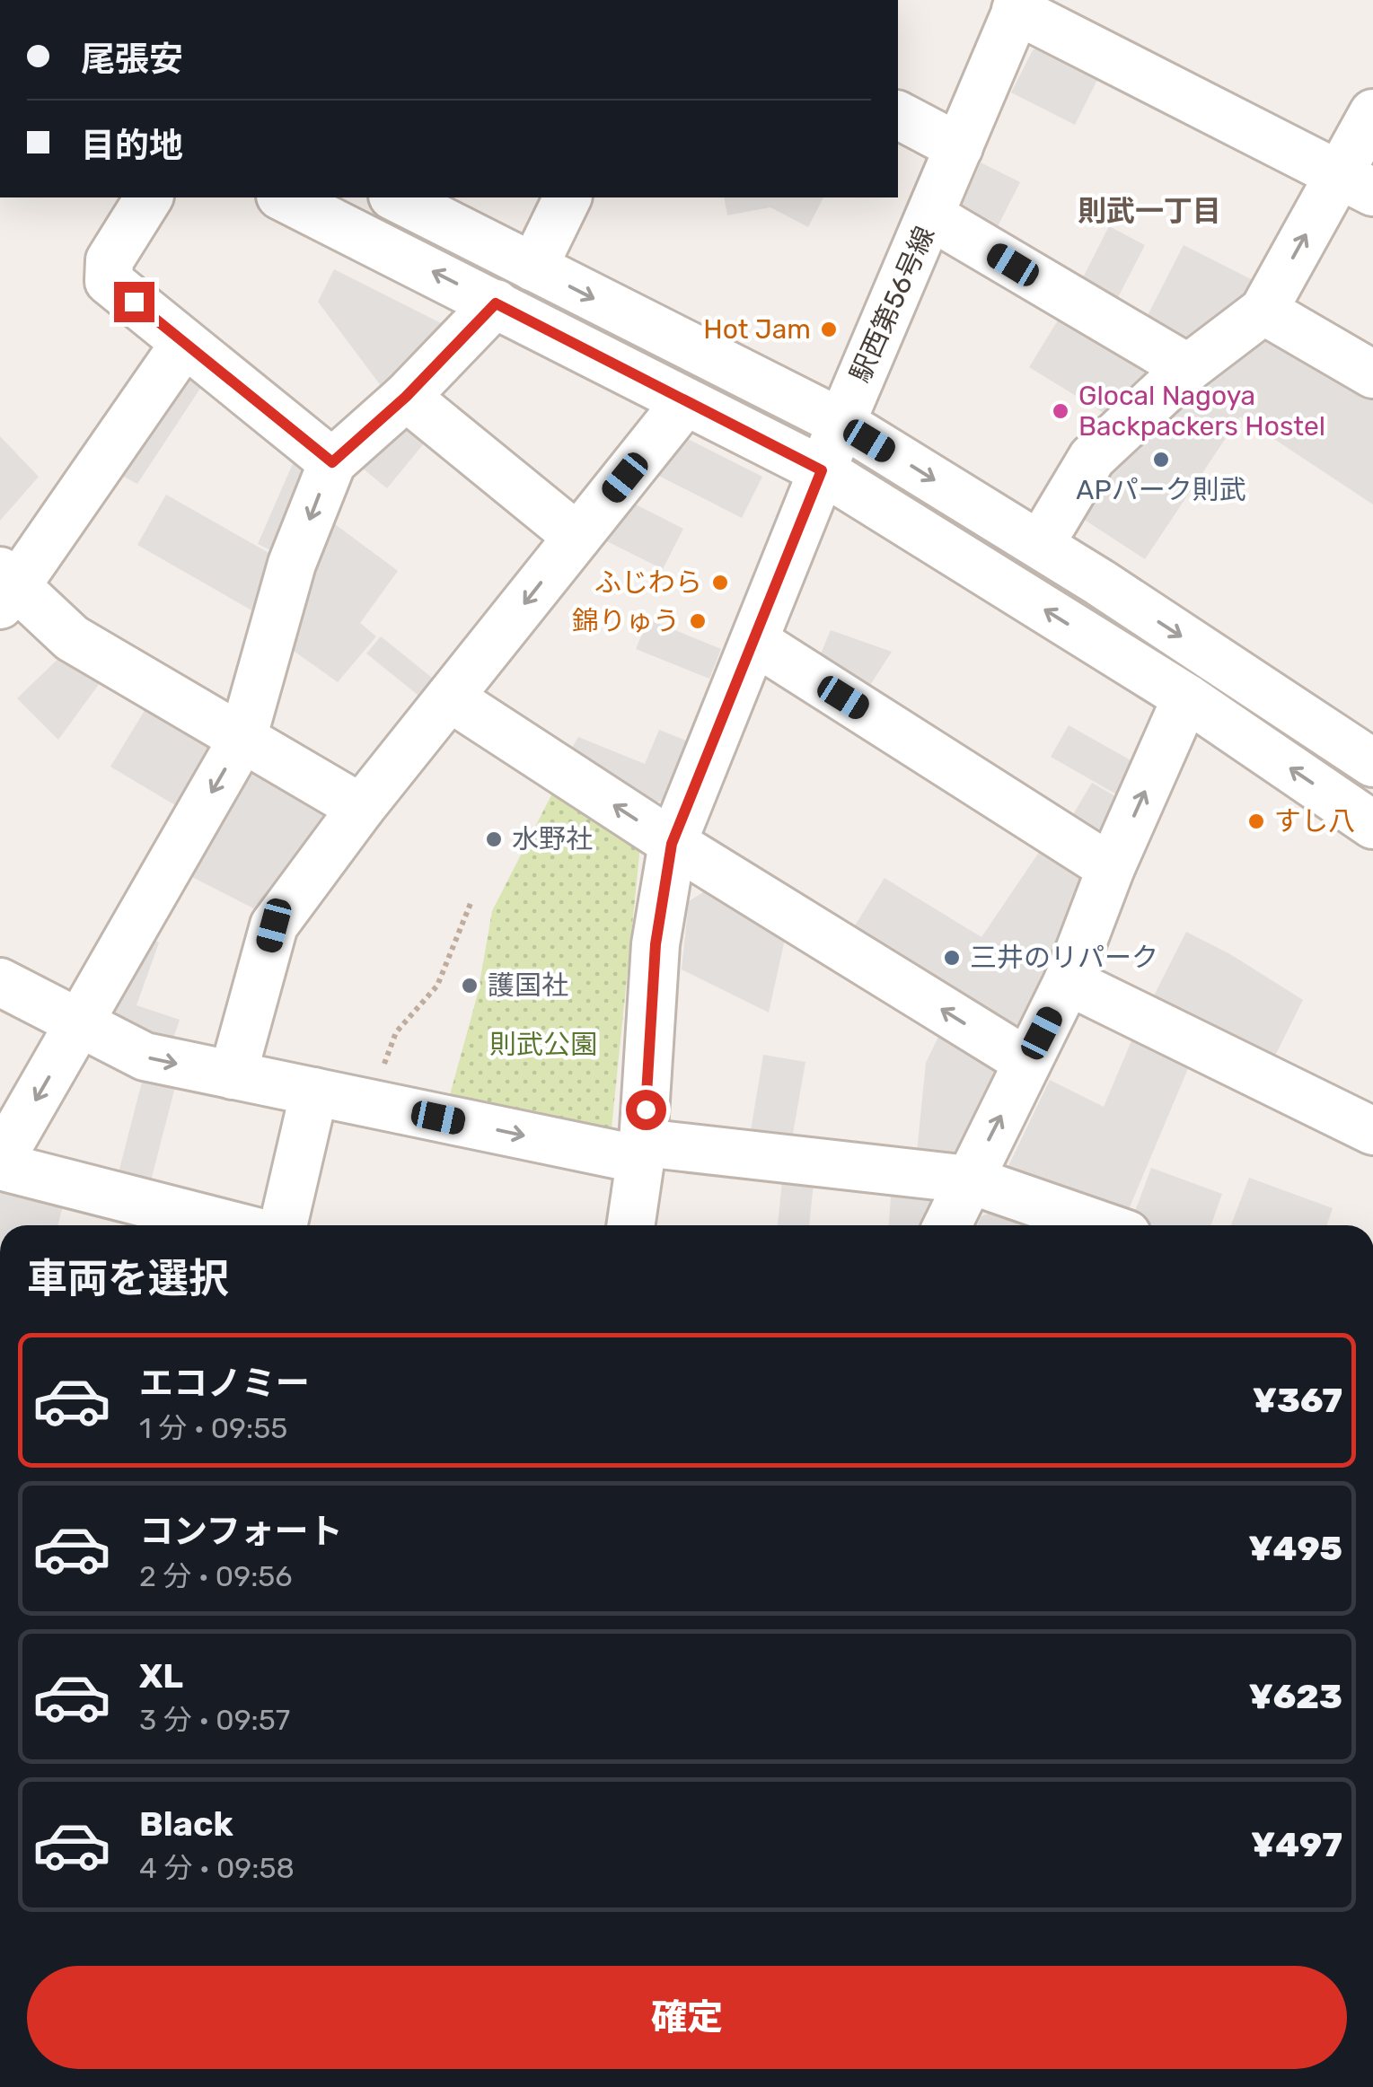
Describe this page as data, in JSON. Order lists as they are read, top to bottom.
{
  "streets": {
    "street": ["駅西第56号線"]
  },
  "districts": ["則武一丁目"],
  "parks": ["則武公園"],
  "places": [
    "Hot Jam",
    "Glocal Nagoya Backpackers Hostel",
    "APパーク則武",
    "ふじわら",
    "錦りゅう",
    "すし八",
    "水野社",
    "三井のリパーク",
    "護国社"
  ],
  "page": {
    "banner": ["尾張安", "目的地"],
    "heading": "車両を選択",
    "list": [
      {
        "name": "エコノミー",
        "note": "1 分 · 09:55",
        "value": "¥367"
      },
      {
        "name": "コンフォート",
        "note": "2 分 · 09:56",
        "value": "¥495"
      },
      {
        "name": "XL",
        "note": "3 分 · 09:57",
        "value": "¥623"
      },
      {
        "name": "Black",
        "note": "4 分 · 09:58",
        "value": "¥497"
      }
    ],
    "buttons": "確定"
  }
}
